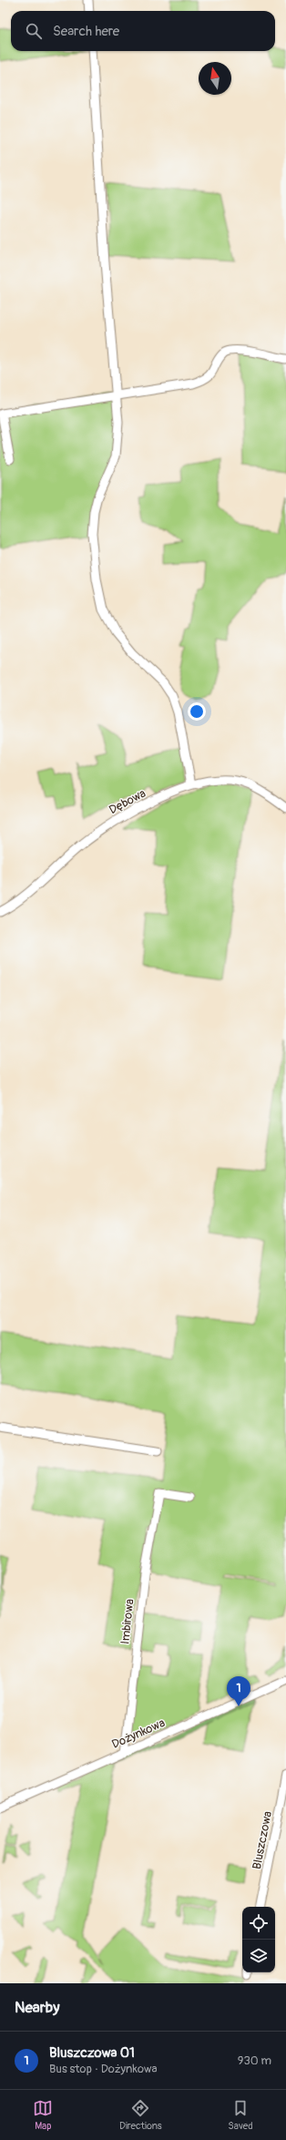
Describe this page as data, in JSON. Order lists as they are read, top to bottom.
{
  "streets": {
    "street": [
      "Dębowa",
      "Imbirowa",
      "Dożynkowa",
      "Bluszczowa"
    ]
  },
  "crossings": [
    ["Imbirowa", "Dożynkowa"]
  ],
  "north": "top",
  "page": {
    "search": "Search here",
    "pins": "1",
    "heading": "Nearby",
    "list": [
      {
        "mark": "1",
        "name": "Bluszczowa 01",
        "note": "Bus stop · Dożynkowa",
        "value": "930 m"
      }
    ],
    "nav": ["Map", "Directions", "Saved"]
  }
}
